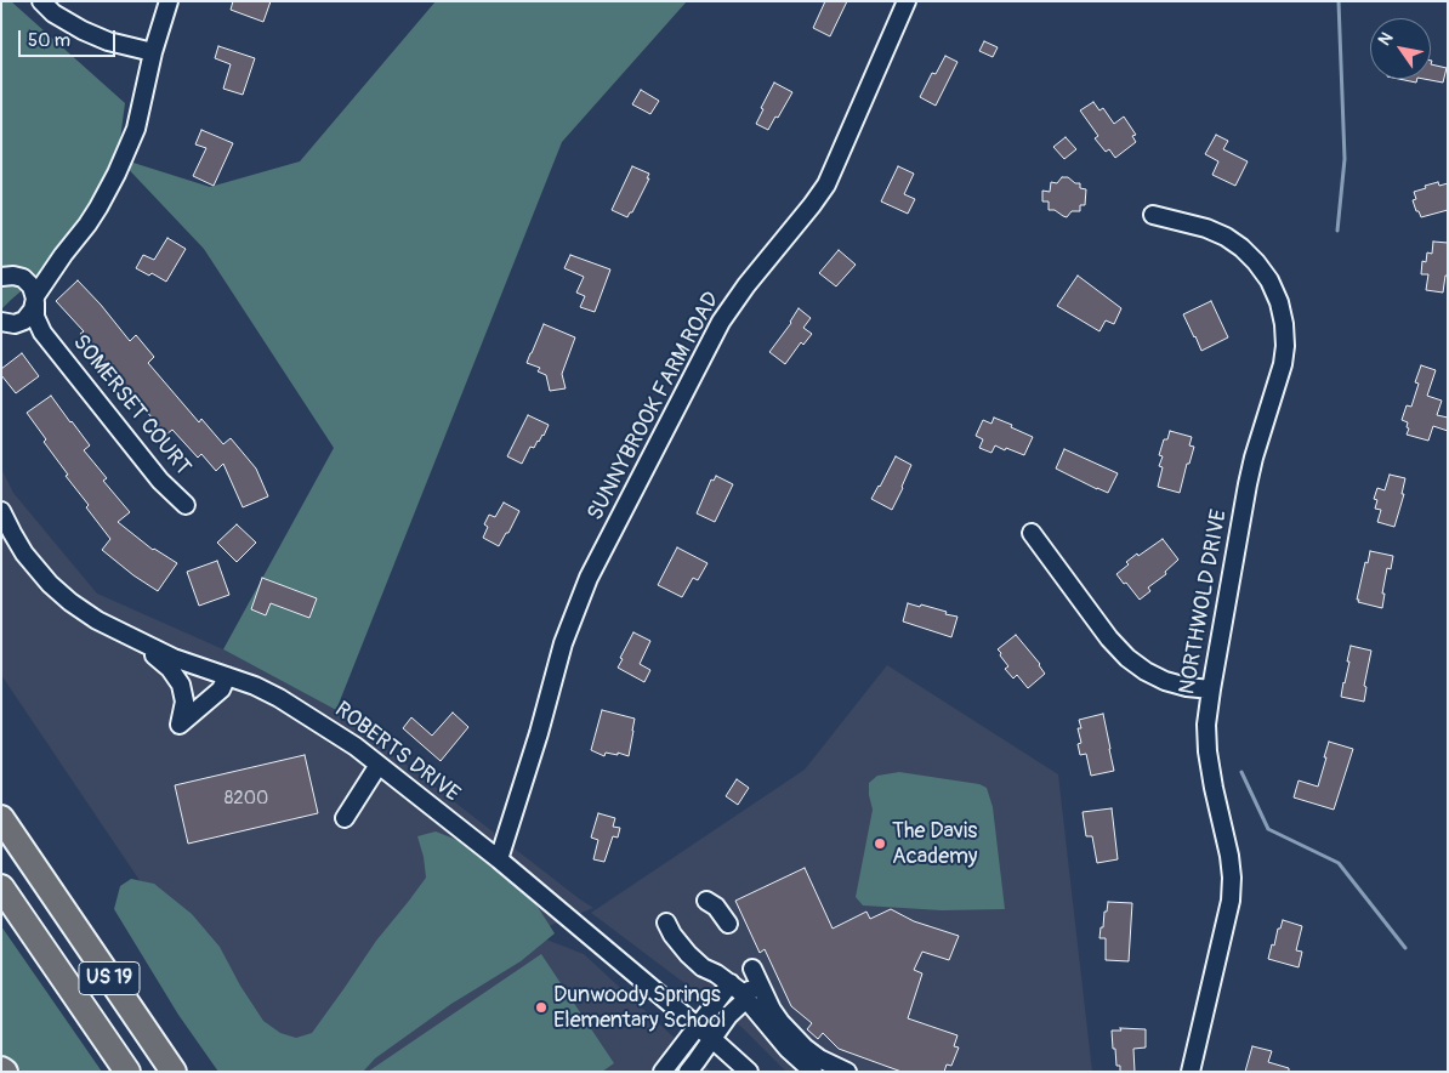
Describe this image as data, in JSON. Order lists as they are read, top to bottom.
{
  "streets": {
    "highway": ["US 19"],
    "street": [
      "SOMERSET COURT",
      "SUNNYBROOK FARM ROAD",
      "NORTHWOLD DRIVE",
      "ROBERTS DRIVE"
    ]
  },
  "crossings": [
    ["SUNNYBROOK FARM ROAD", "ROBERTS DRIVE"]
  ],
  "places": ["The Davis Academy", "Dunwoody Springs Elementary School"],
  "house_numbers": ["8200"],
  "scale_bar": "50 m",
  "north": "top left"
}
